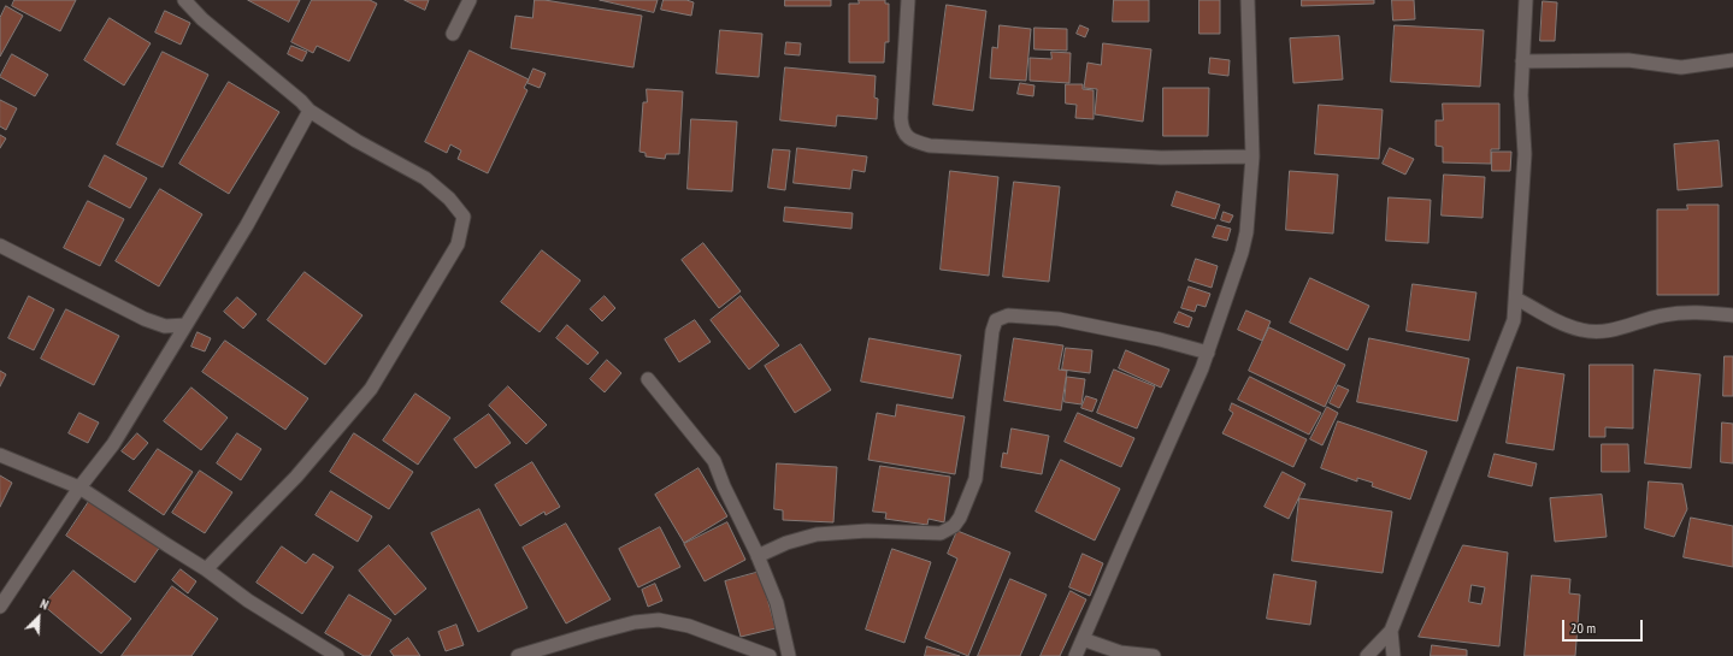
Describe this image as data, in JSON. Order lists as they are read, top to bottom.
{
  "scale_bar": "20 m",
  "north": "top right"
}
